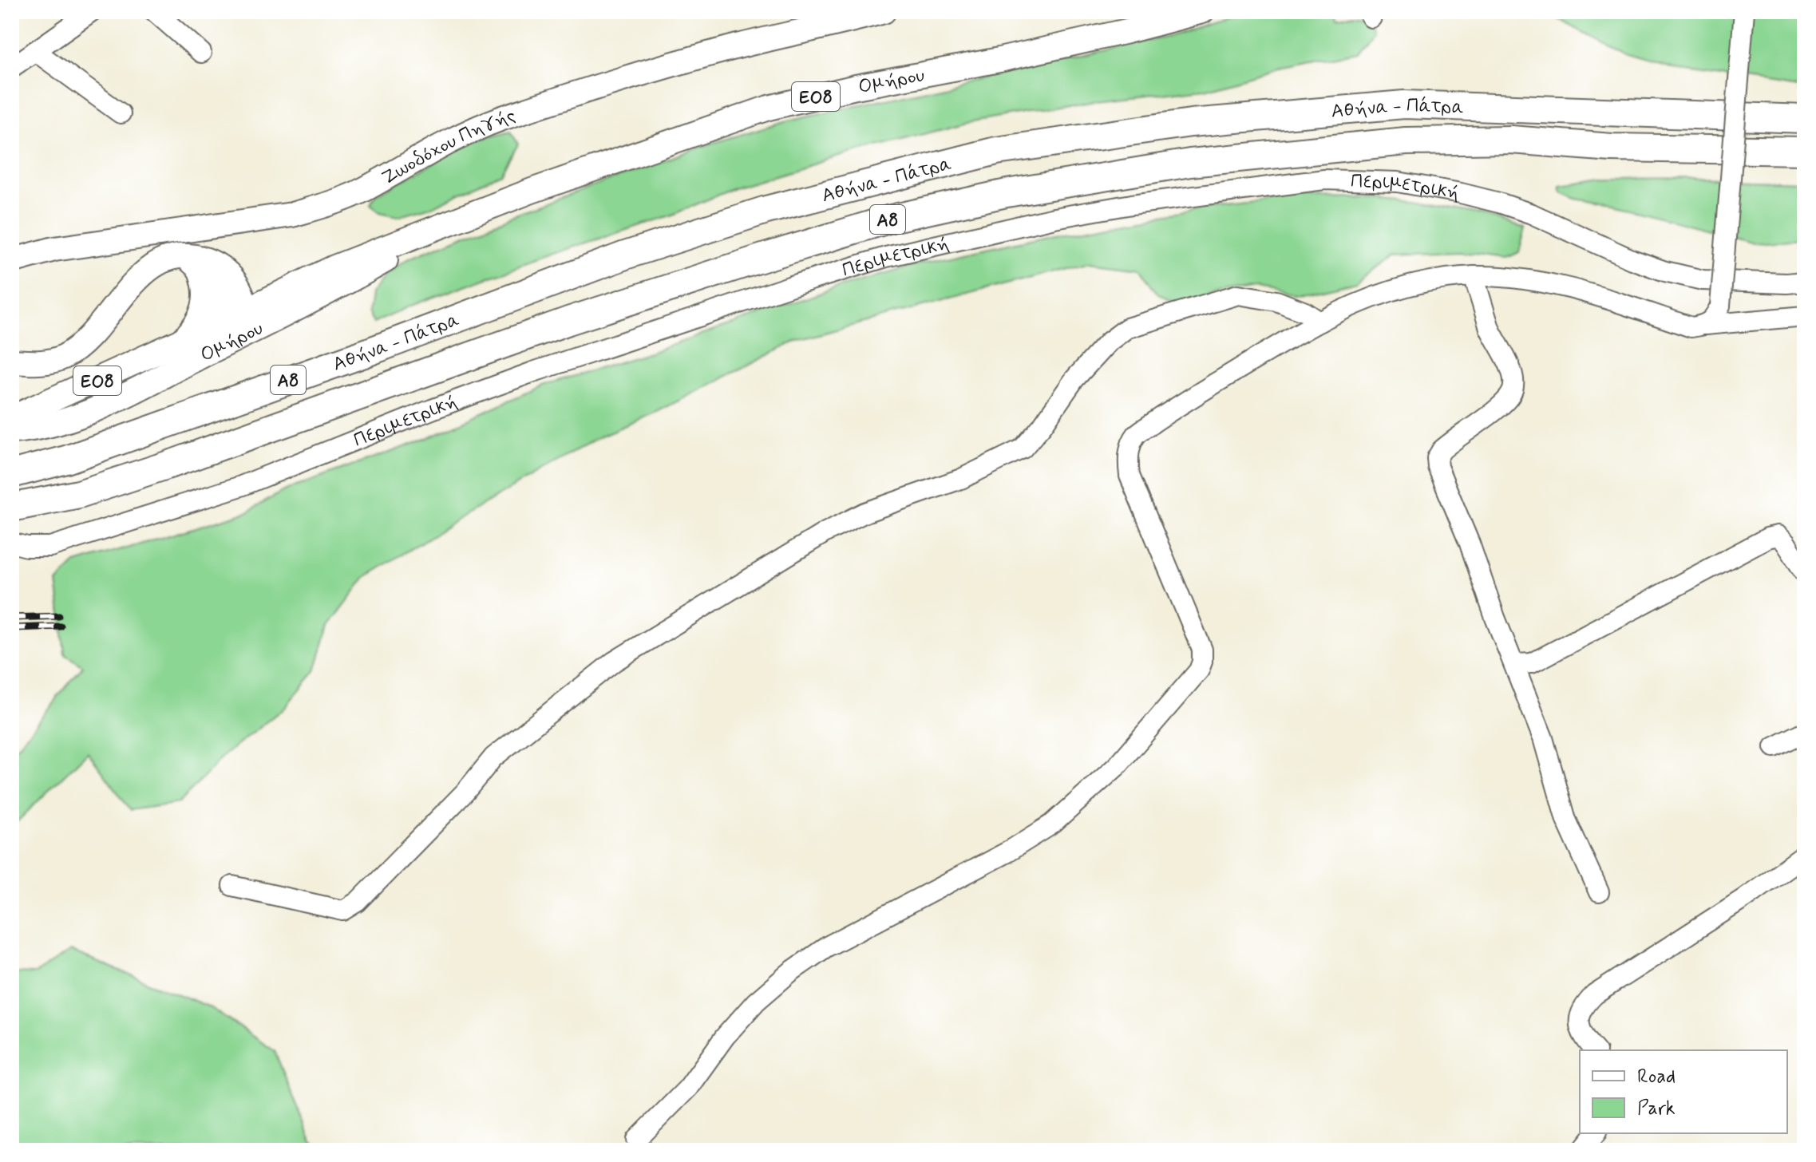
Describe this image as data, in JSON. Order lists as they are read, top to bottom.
{
  "streets": {
    "highway": ["Αθήνα - Πάτρα", "Α8"],
    "main road": ["Ομήρου", "ΕΟ8", "Ζωοδόχου Πηγής"],
    "street": ["Περιμετρική"]
  },
  "legend": ["Road", "Park"]
}
